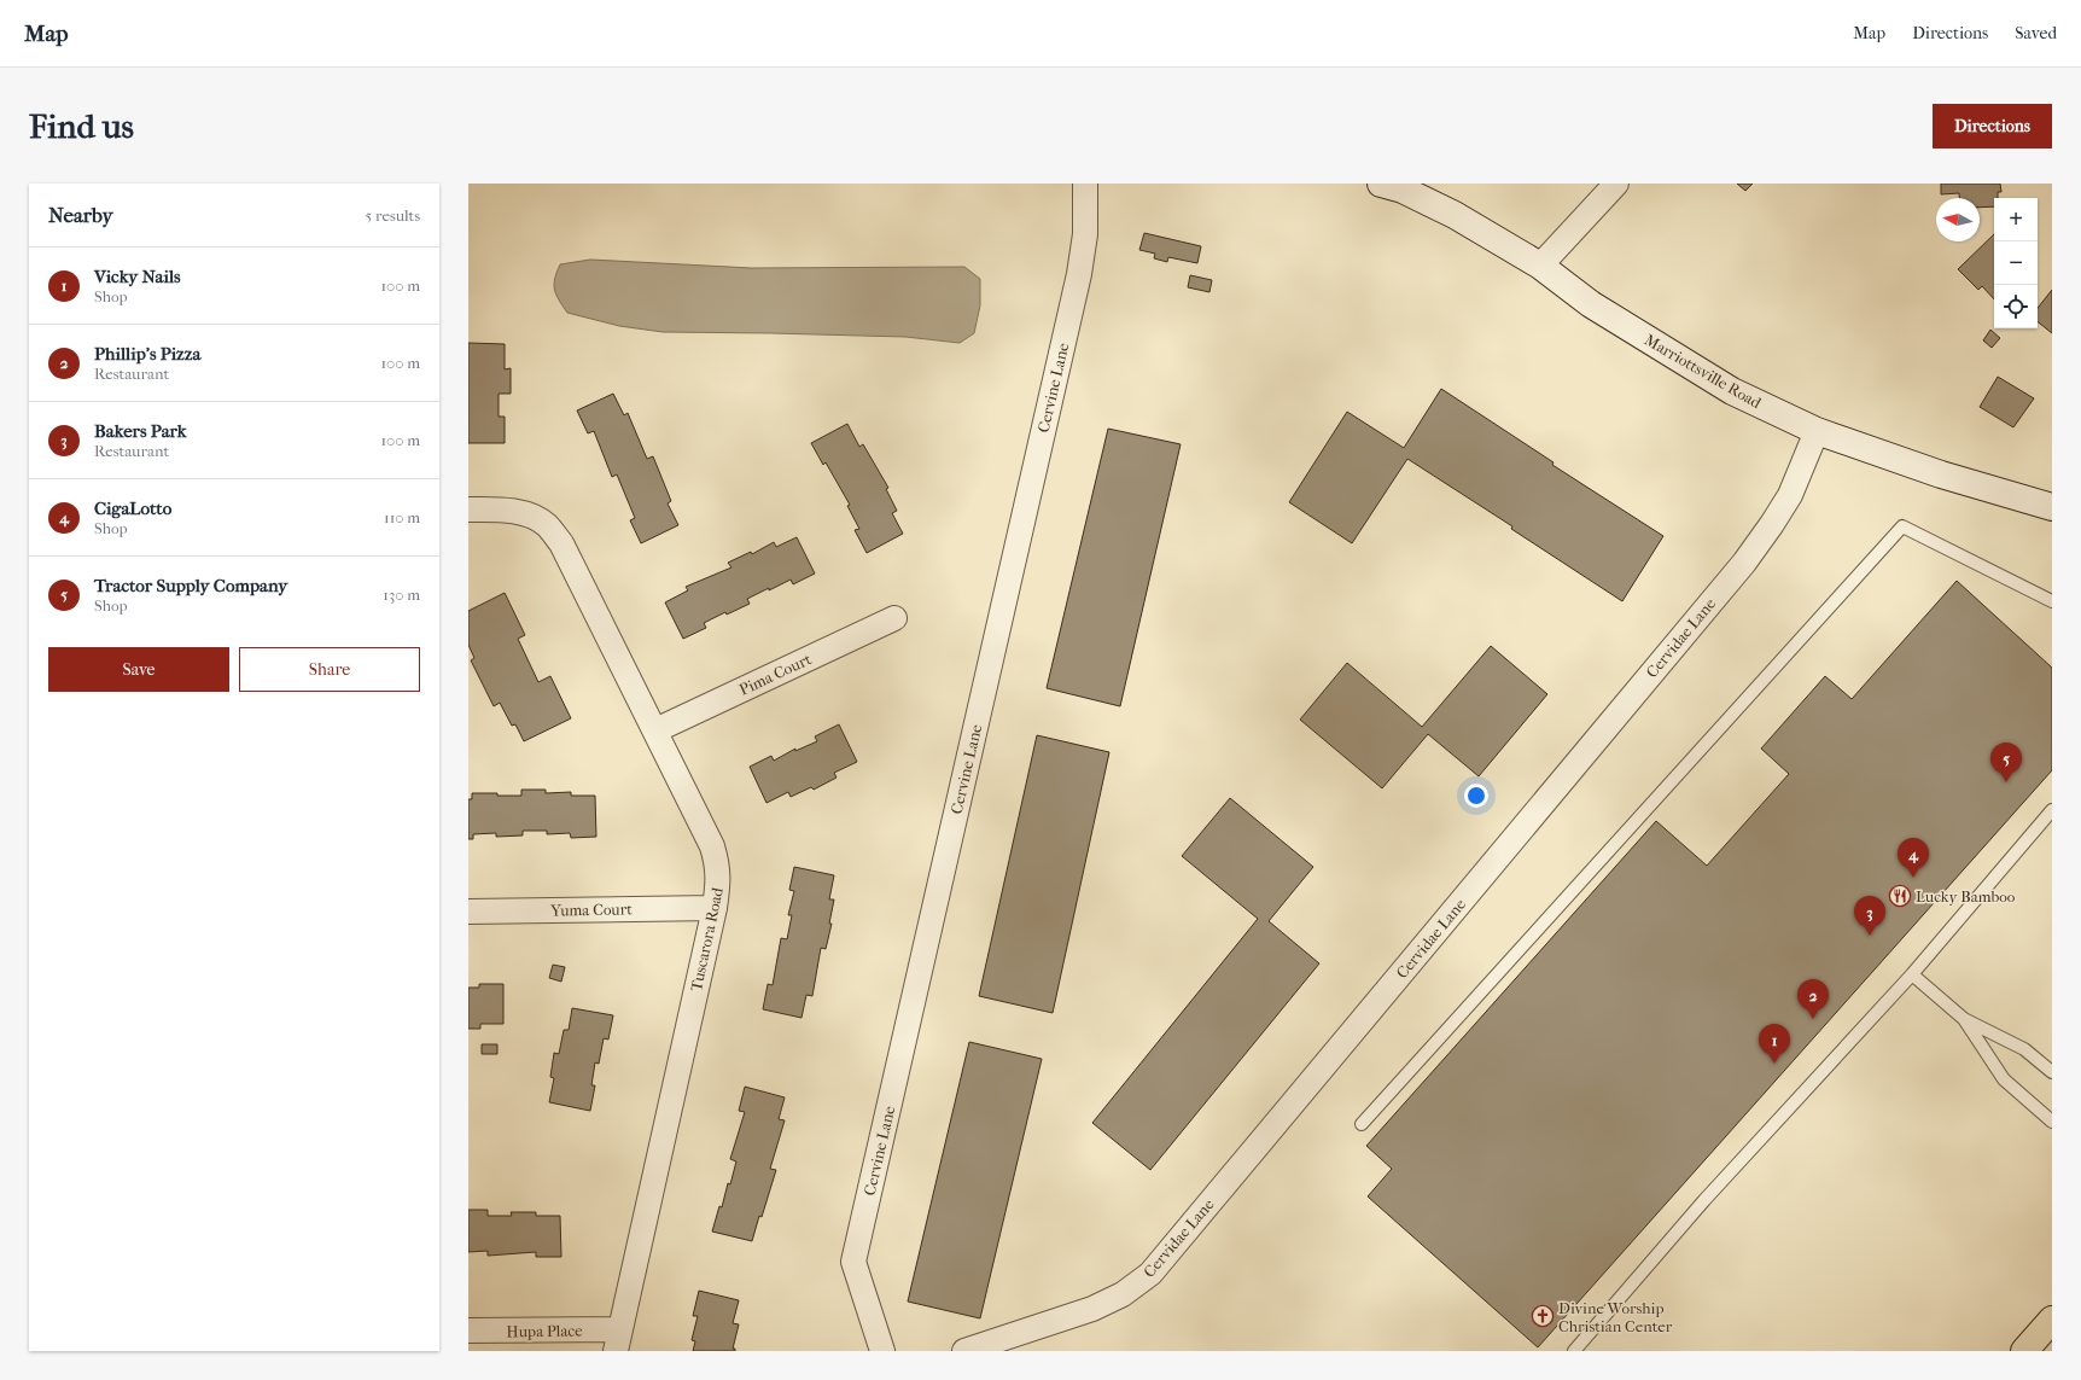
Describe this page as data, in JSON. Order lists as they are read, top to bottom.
{
  "streets": {
    "main road": ["Marriottsville Road"],
    "street": [
      "Cervine Lane",
      "Cervidae Lane",
      "Pima Court",
      "Yuma Court",
      "Tuscarora Road",
      "Hupa Place"
    ]
  },
  "crossings": [
    ["Marriottsville Road", "Cervidae Lane"],
    ["Pima Court", "Tuscarora Road"],
    ["Yuma Court", "Tuscarora Road"],
    ["Tuscarora Road", "Hupa Place"]
  ],
  "places": {
    "restaurant": ["Lucky Bamboo"],
    "church": ["Divine Worship Christian Center"]
  },
  "north": "left",
  "page": {
    "header": "Map",
    "nav": ["Map", "Directions", "Saved"],
    "buttons": [
      "Directions",
      ["Save", "Share"]
    ],
    "title": "Find us",
    "heading": ["Nearby", "5 results"],
    "map_buttons": ["+", "−"],
    "list": [
      {
        "mark": "1",
        "name": "Vicky Nails",
        "note": "Shop",
        "value": "100 m"
      },
      {
        "mark": "2",
        "name": "Phillip's Pizza",
        "note": "Restaurant",
        "value": "100 m"
      },
      {
        "mark": "3",
        "name": "Bakers Park",
        "note": "Restaurant",
        "value": "100 m"
      },
      {
        "mark": "4",
        "name": "CigaLotto",
        "note": "Shop",
        "value": "110 m"
      },
      {
        "mark": "5",
        "name": "Tractor Supply Company",
        "note": "Shop",
        "value": "130 m"
      }
    ],
    "pins": [
      "5",
      "4",
      "3",
      "2",
      "1"
    ]
  }
}
